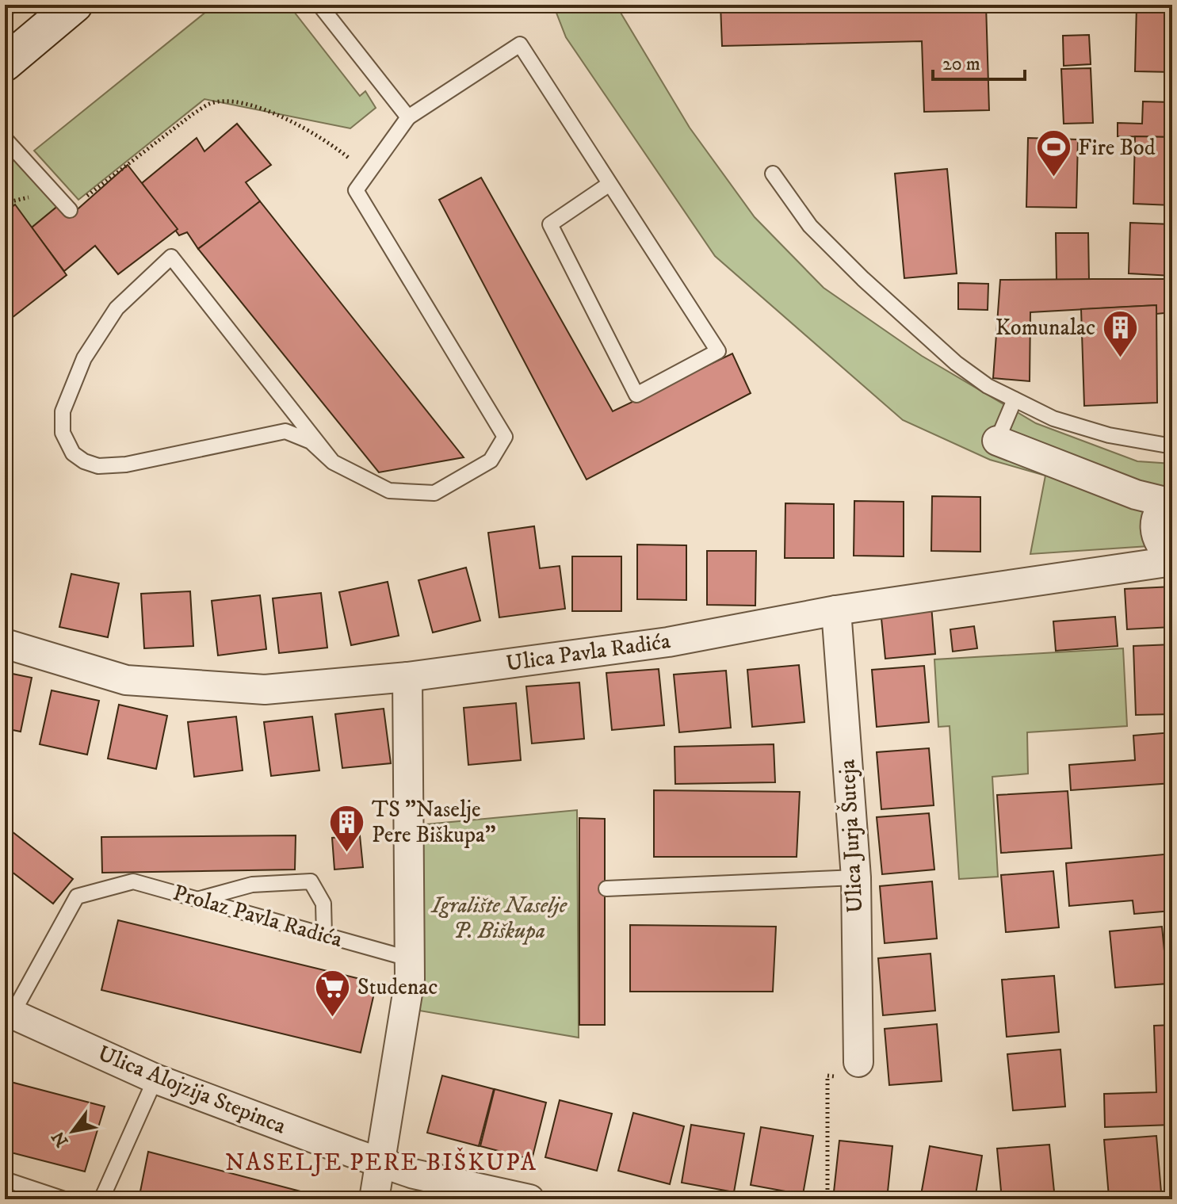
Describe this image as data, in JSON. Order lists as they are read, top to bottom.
{
  "streets": {
    "street": ["Ulica Pavla Radića", "Ulica Jurja Šuteja", "Ulica Alojzija Stepinca"],
    "lane": ["Prolaz Pavla Radića"]
  },
  "crossings": [
    ["Ulica Pavla Radića", "Ulica Jurja Šuteja"],
    ["Prolaz Pavla Radića", "Ulica Alojzija Stepinca"]
  ],
  "districts": ["NASELJE PERE BIŠKUPA"],
  "parks": ["Igralište Naselje P. Biškupa"],
  "places": {
    "sports": ["Fire Bod"],
    "building": ["Komunalac", "TS \"Naselje Pere Biškupa\""],
    "supermarket": ["Studenac"]
  },
  "scale_bar": "20 m",
  "north": "bottom left"
}
